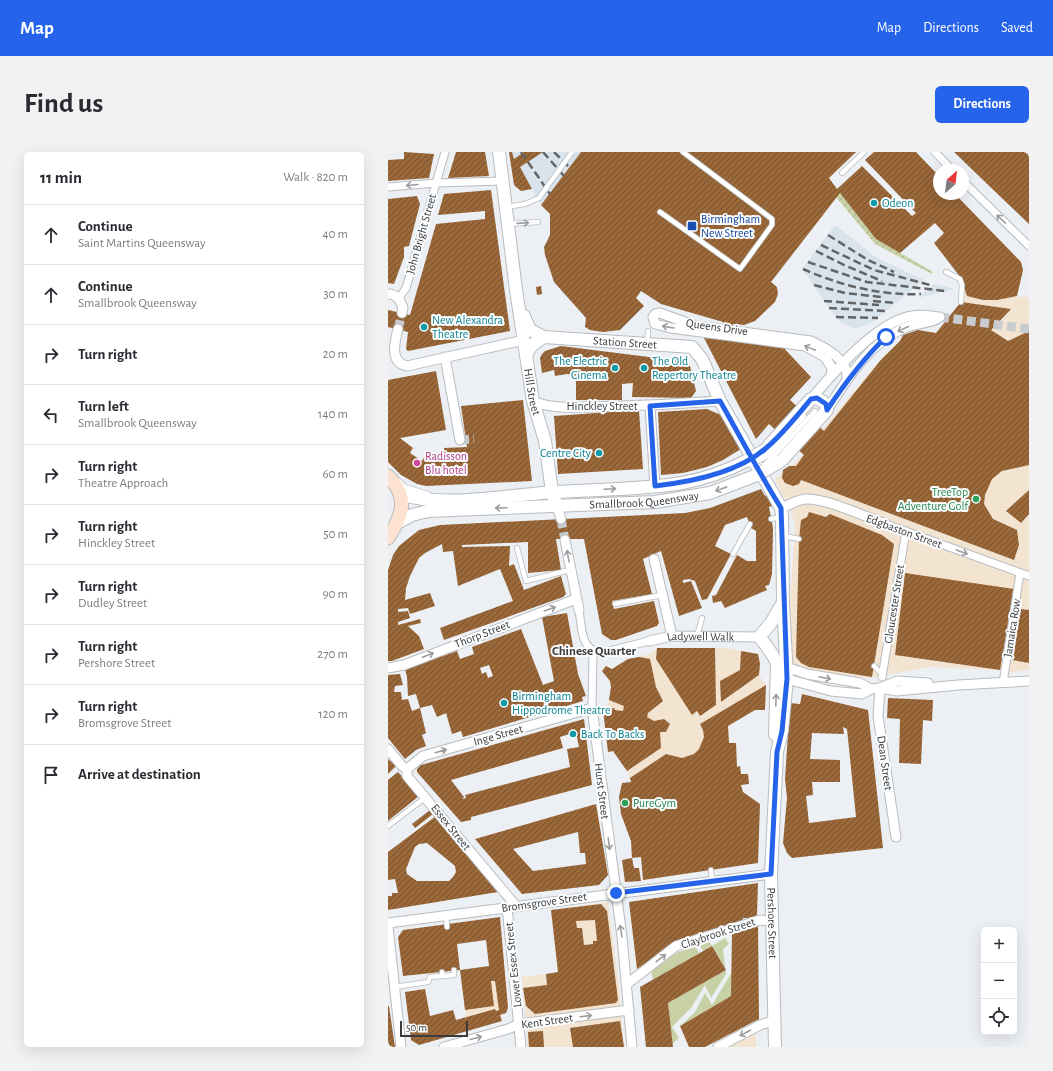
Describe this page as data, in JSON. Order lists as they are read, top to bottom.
{
  "streets": {
    "street": [
      "John Bright Street",
      "Queens Drive",
      "Station Street",
      "Hill Street",
      "Hinckley Street",
      "Smallbrook Queensway",
      "Edgbaston Street",
      "Gloucester Street",
      "Jamaica Row",
      "Thorp Street",
      "Ladywell Walk",
      "Inge Street",
      "Dean Street",
      "Hurst Street",
      "Essex Street",
      "Bromsgrove Street",
      "Pershore Street",
      "Claybrook Street",
      "Lower Essex Street",
      "Kent Street"
    ]
  },
  "crossings": [
    ["Queens Drive", "Smallbrook Queensway"],
    ["Station Street", "Hill Street"],
    ["Station Street", "Hinckley Street"],
    ["Hill Street", "Hinckley Street"],
    ["Hill Street", "Smallbrook Queensway"],
    ["Edgbaston Street", "Gloucester Street"],
    ["Edgbaston Street", "Jamaica Row"],
    ["Edgbaston Street", "Pershore Street"],
    ["Ladywell Walk", "Hurst Street"],
    ["Inge Street", "Hurst Street"],
    ["Inge Street", "Essex Street"],
    ["Hurst Street", "Bromsgrove Street"],
    ["Hurst Street", "Claybrook Street"],
    ["Hurst Street", "Kent Street"],
    ["Essex Street", "Bromsgrove Street"],
    ["Essex Street", "Lower Essex Street"],
    ["Bromsgrove Street", "Pershore Street"],
    ["Bromsgrove Street", "Lower Essex Street"],
    ["Pershore Street", "Claybrook Street"],
    ["Lower Essex Street", "Kent Street"]
  ],
  "one_way": [
    "Edgbaston Street",
    "Thorp Street",
    "Inge Street",
    "Claybrook Street",
    "Kent Street"
  ],
  "districts": ["Chinese Quarter"],
  "places": {
    "other": [
      "Odeon",
      "New Alexandra Theatre",
      "The Electric Cinema",
      "The Old Repertory Theatre",
      "Centre City",
      "Radisson Blu hotel",
      "TreeTop Adventure Golf",
      "Birmingham Hippodrome Theatre",
      "Back To Backs",
      "PureGym"
    ],
    "transit": ["Birmingham New Street"]
  },
  "scale_bar": "50 m",
  "north": "top right",
  "page": {
    "header": "Map",
    "nav": ["Map", "Directions", "Saved"],
    "buttons": "Directions",
    "title": "Find us",
    "heading": ["11 min", "Walk · 820 m"],
    "list": [
      ["Continue", "Saint Martins Queensway", "40 m"],
      ["Continue", "Smallbrook Queensway", "30 m"],
      ["Turn right", "20 m"],
      ["Turn left", "Smallbrook Queensway", "140 m"],
      ["Turn right", "Theatre Approach", "60 m"],
      ["Turn right", "Hinckley Street", "50 m"],
      ["Turn right", "Dudley Street", "90 m"],
      ["Turn right", "Pershore Street", "270 m"],
      ["Turn right", "Bromsgrove Street", "120 m"],
      "Arrive at destination"
    ],
    "map_buttons": ["+", "−"],
    "scale": "50 m"
  }
}
